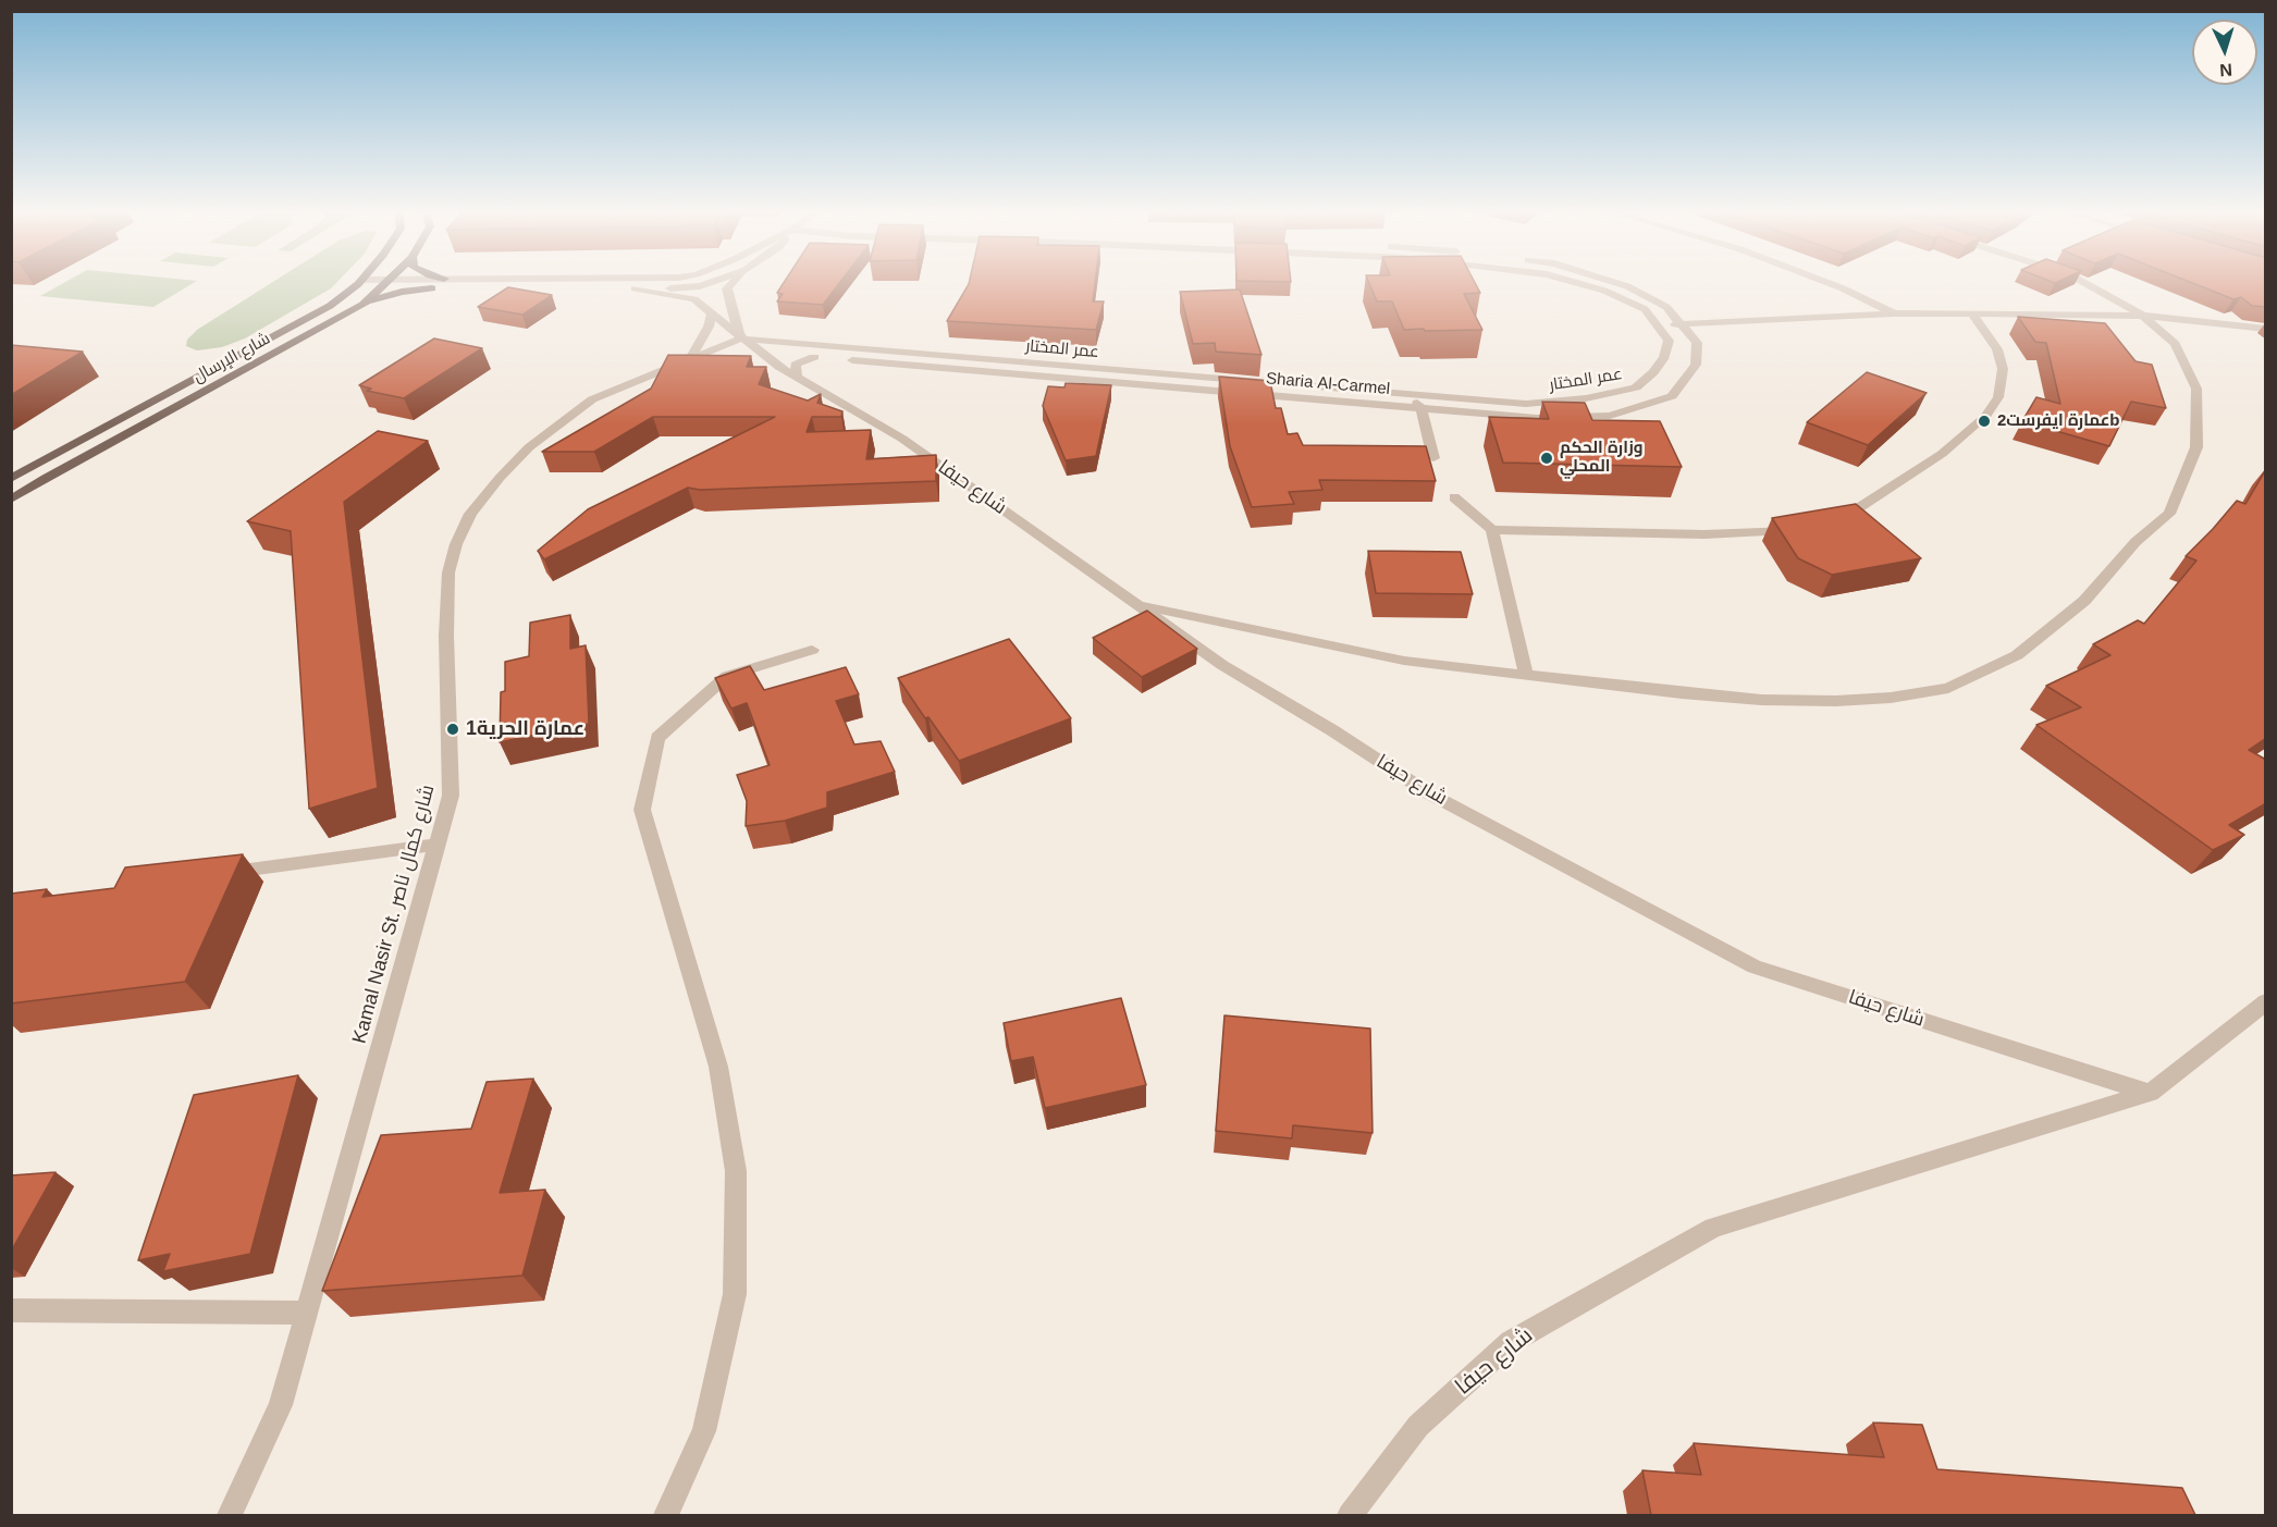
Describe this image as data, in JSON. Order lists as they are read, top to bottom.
{
  "streets": {
    "main road": ["شارع الإرسال"],
    "street": [
      "عمر المختار",
      "Sharia Al-Carmel",
      "شارع حيفا",
      "Kamal Nasir St. شارع كمال ناصر"
    ]
  },
  "crossings": [
    ["عمر المختار", "شارع حيفا"],
    ["عمر المختار", "Kamal Nasir St. شارع كمال ناصر"],
    ["شارع حيفا", "Kamal Nasir St. شارع كمال ناصر"]
  ],
  "places": ["عمارة ايفرست2b", "وزارة الحكم المحلي", "عمارة الحرية1"],
  "north": "bottom"
}
